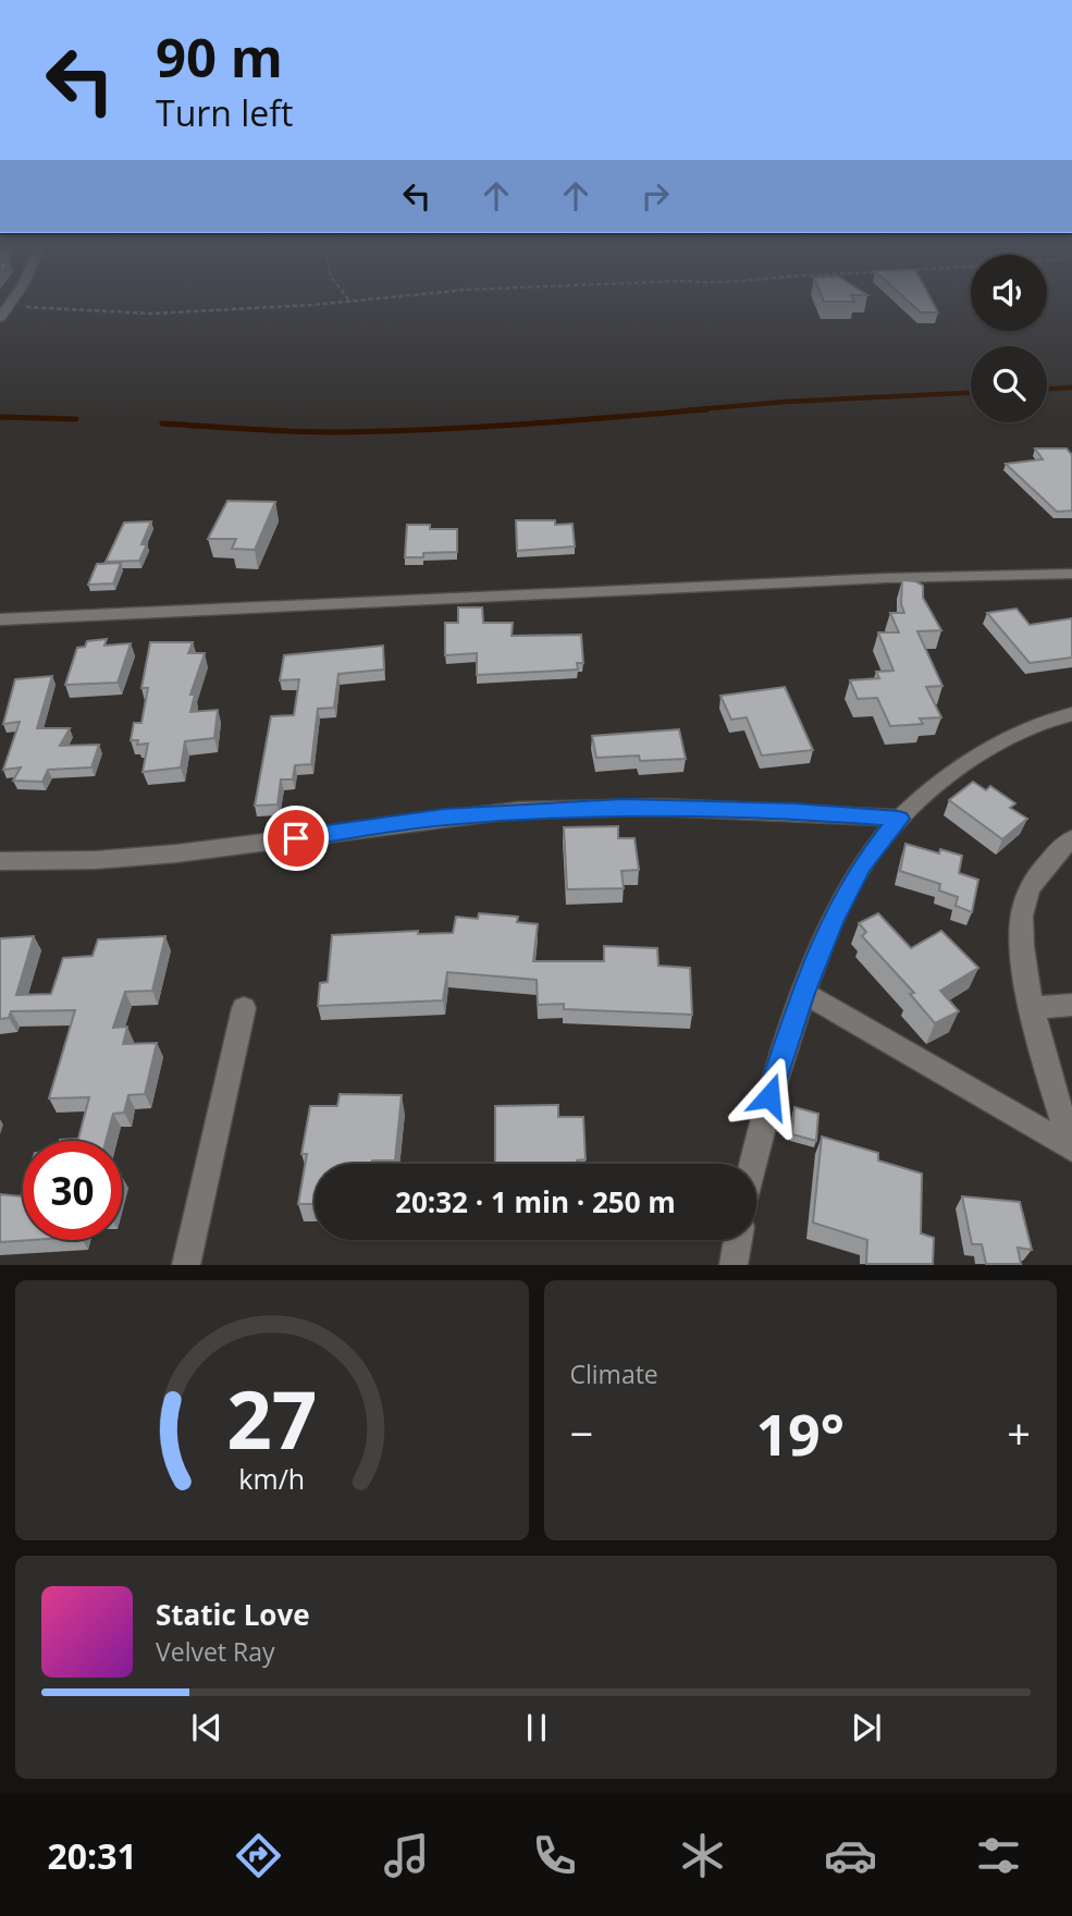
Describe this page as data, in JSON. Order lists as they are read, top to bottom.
{
  "page": {
    "turn": ["90 m", "Turn left"],
    "limit": "30",
    "trip": "20:32 · 1 min · 250 m",
    "tile": "Climate",
    "heat": ["−", "19°", "+"],
    "song": ["Static Love", "Velvet Ray"],
    "tabs": "20:31",
    "gauge": ["27", "km/h"]
  }
}
